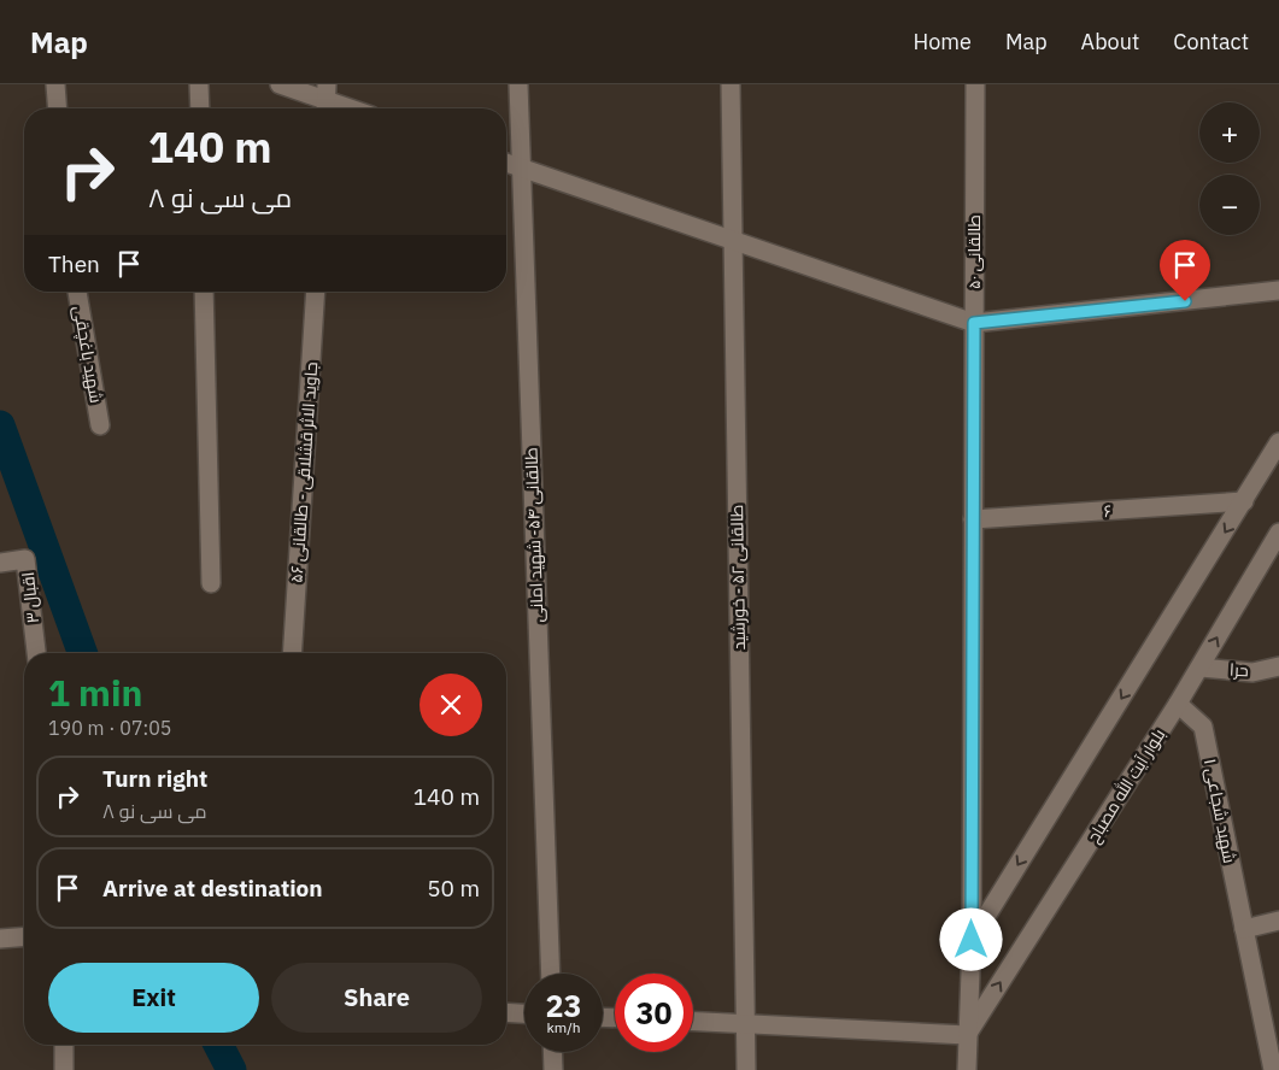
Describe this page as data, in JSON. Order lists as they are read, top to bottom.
{
  "streets": {
    "street": [
      "طالقانی ۵۰",
      "شهید باغچقی",
      "جاوید الاثر قشلاقی - طالقانی ۵۶",
      "۶",
      "طالقانی ۵۴- شهید امانی",
      "طالقانی ۵۲ - خورشید",
      "اقبال ۳",
      "حرا",
      "بلوار آیت الله مصباح",
      "شهید شجاعی ۱"
    ]
  },
  "crossings": [
    ["طالقانی ۵۰", "۶"],
    ["طالقانی ۵۰", "بلوار آیت الله مصباح"],
    ["حرا", "بلوار آیت الله مصباح"],
    ["بلوار آیت الله مصباح", "شهید شجاعی ۱"]
  ],
  "page": {
    "header": "Map",
    "nav": [
      "Home",
      "Map",
      "About",
      "Contact"
    ],
    "map_buttons": ["+", "−"],
    "turn": ["140 m", "۸ می سی نو"],
    "then": "Then",
    "heading": ["1 min", "190 m · 07:05"],
    "list": [
      {
        "name": "Turn right",
        "note": "۸ می سی نو",
        "value": "140 m"
      },
      {
        "name": "Arrive at destination",
        "value": "50 m"
      }
    ],
    "buttons": ["Exit", "Share"],
    "speed": "23 km/h",
    "limit": "30"
  }
}
